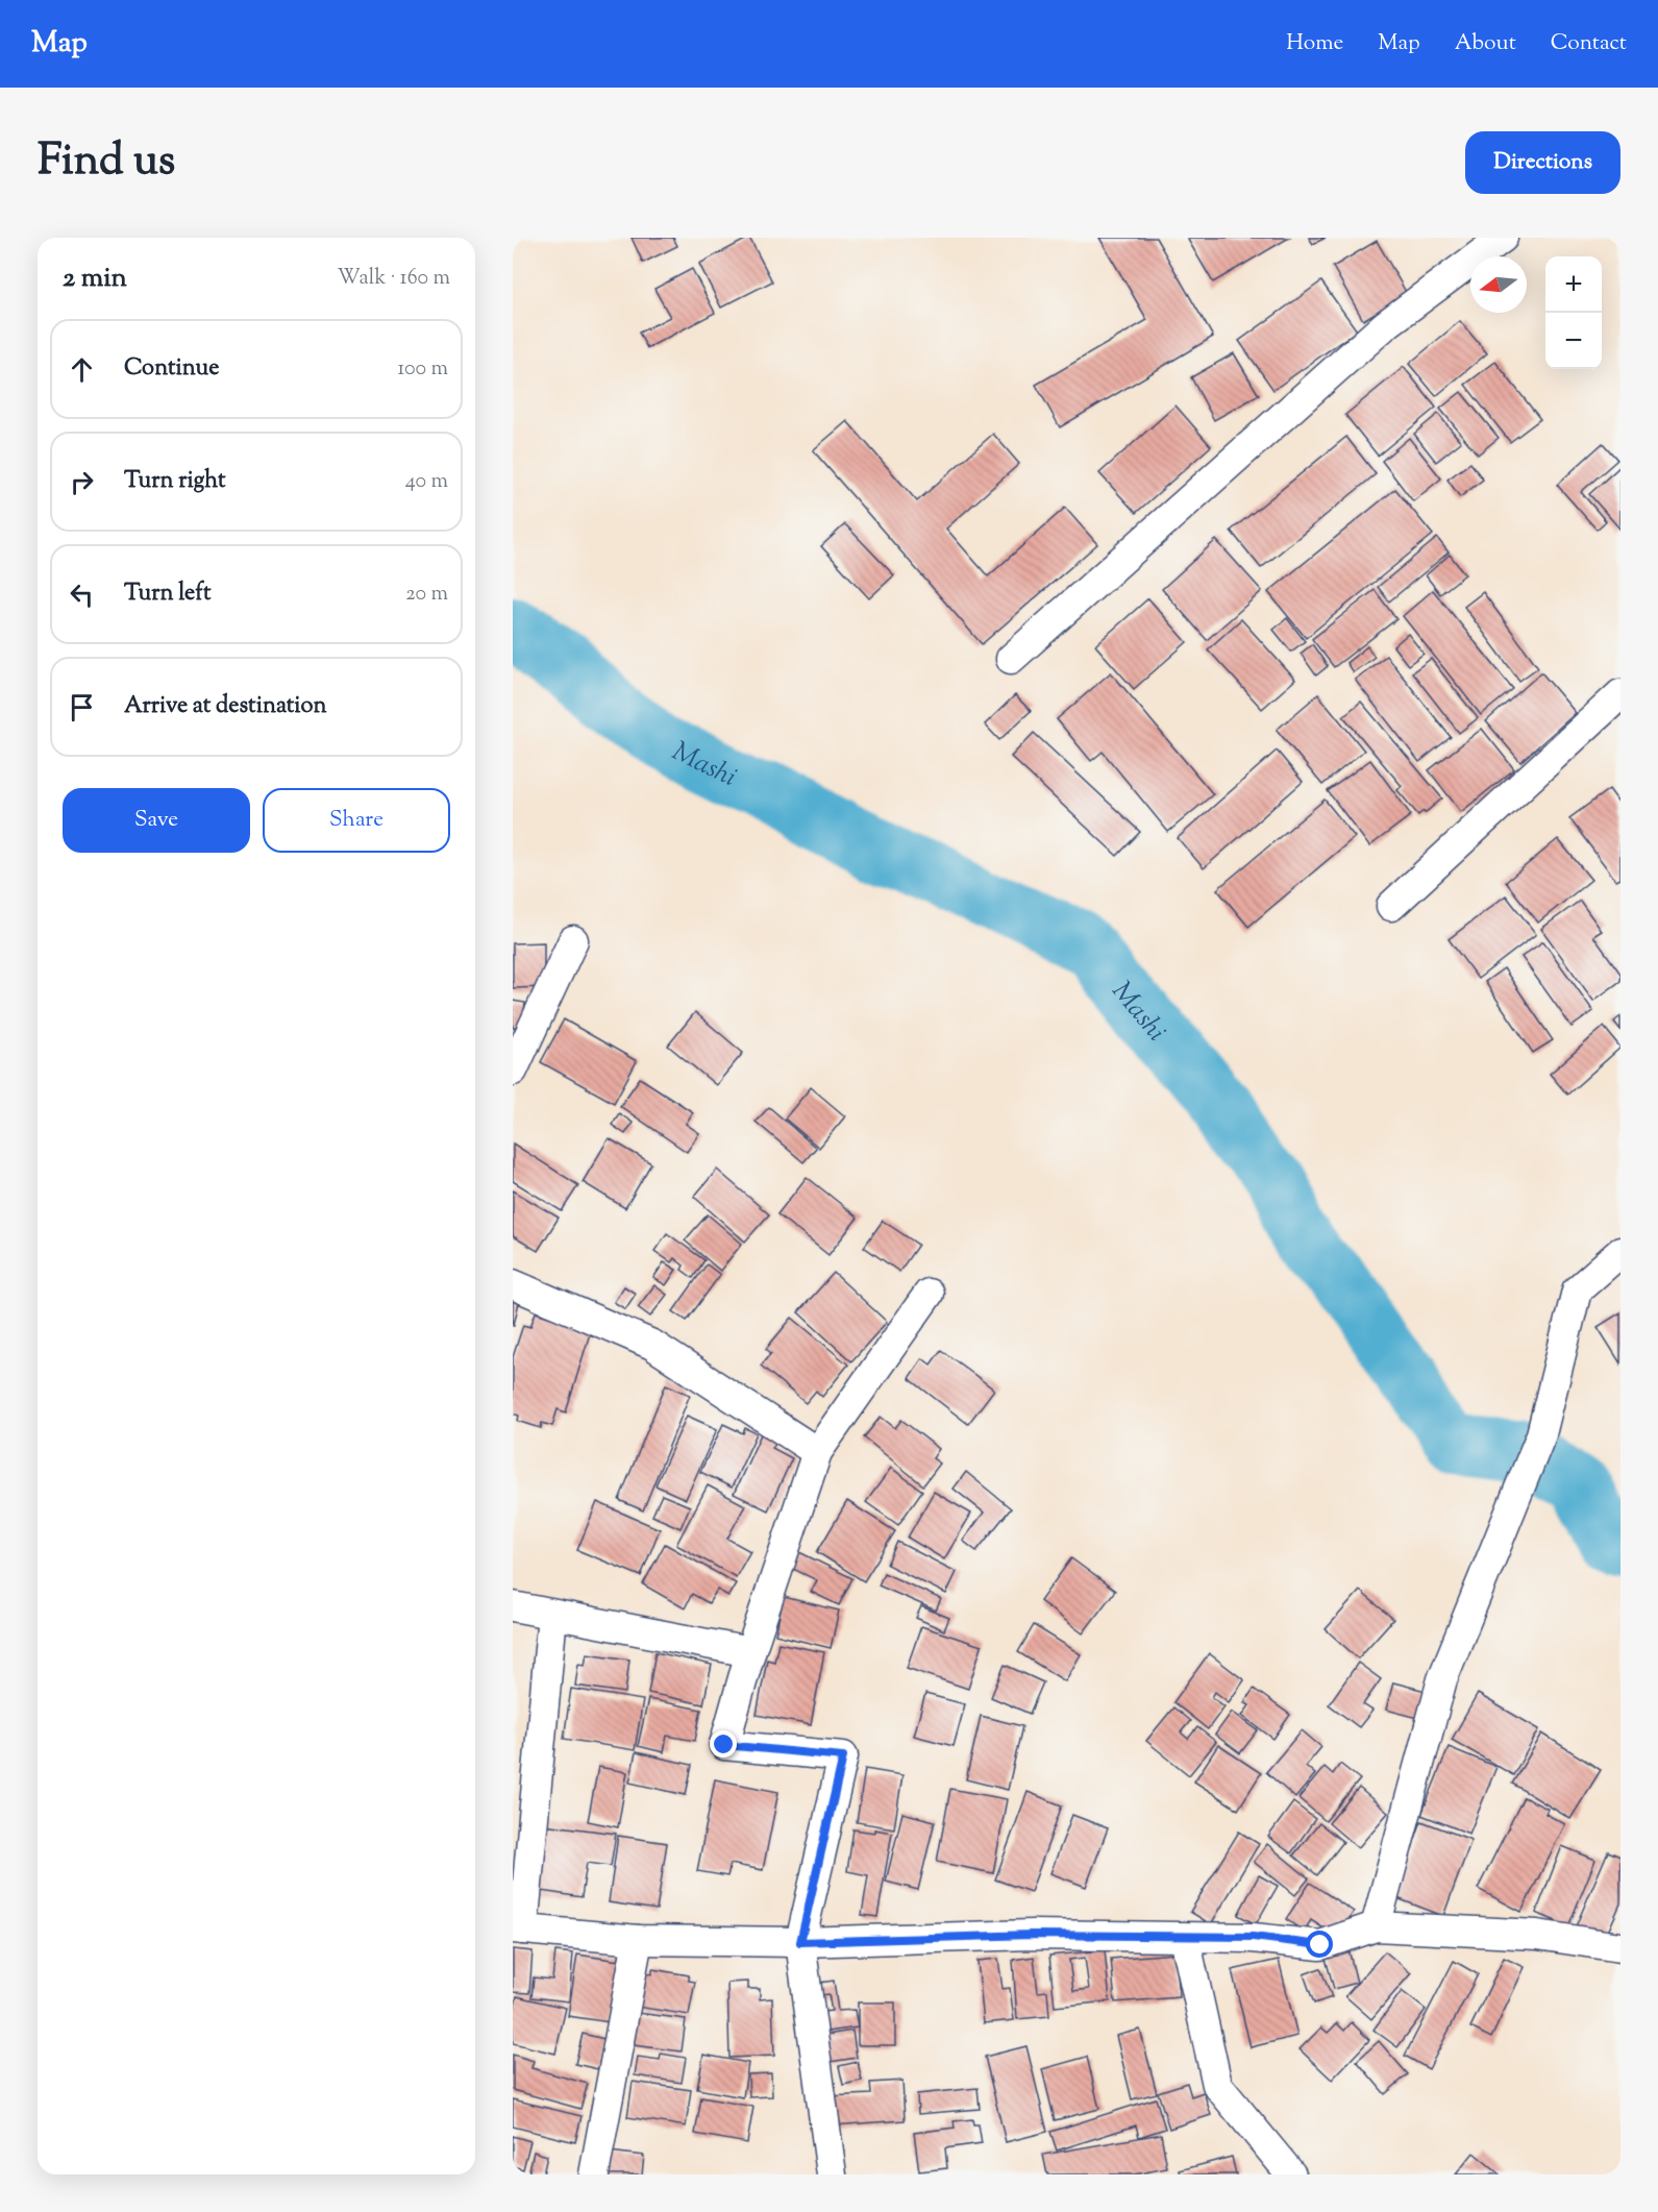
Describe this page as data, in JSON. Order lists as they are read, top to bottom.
{
  "water": ["Mashi"],
  "north": "left",
  "page": {
    "header": "Map",
    "nav": [
      "Home",
      "Map",
      "About",
      "Contact"
    ],
    "title": "Find us",
    "buttons": [
      "Directions",
      ["Save", "Share"]
    ],
    "heading": ["2 min", "Walk · 160 m"],
    "map_buttons": ["+", "−"],
    "list": [
      ["Continue", "100 m"],
      ["Turn right", "40 m"],
      ["Turn left", "20 m"],
      "Arrive at destination"
    ]
  }
}
